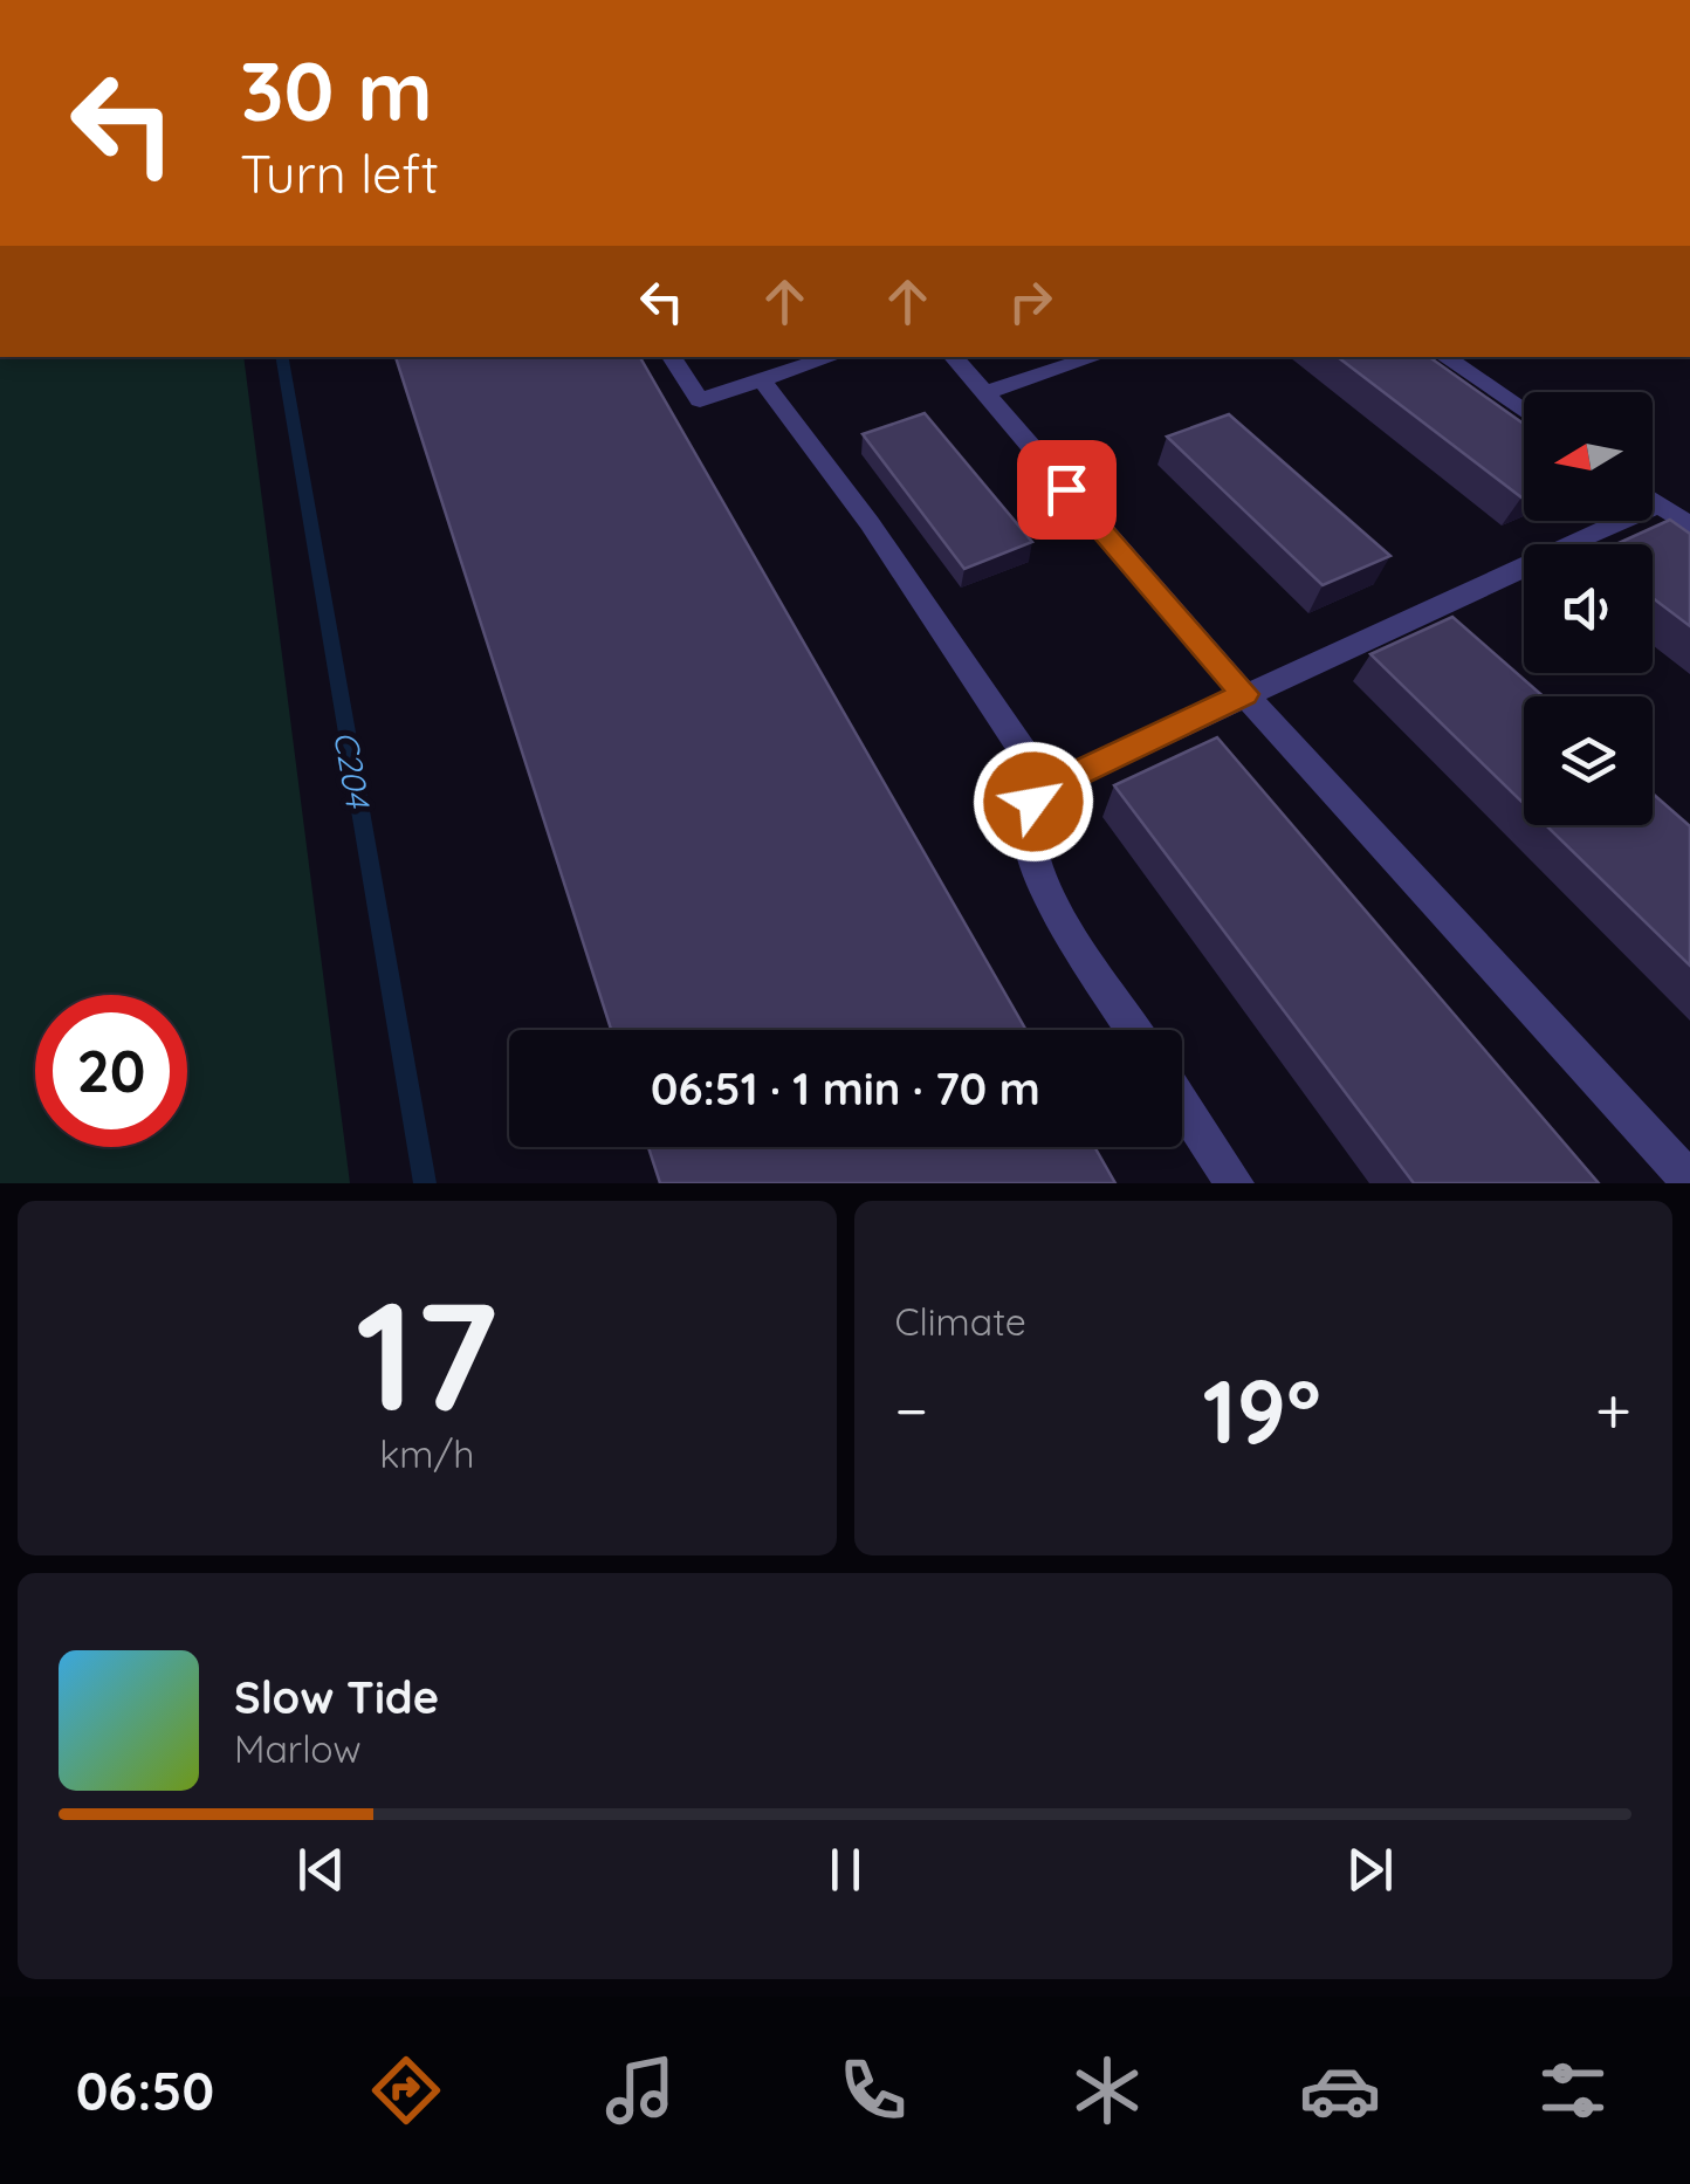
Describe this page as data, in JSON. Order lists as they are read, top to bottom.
{
  "water": ["C204"],
  "north": "left",
  "page": {
    "turn": ["30 m", "Turn left"],
    "limit": "20",
    "trip": "06:51 · 1 min · 70 m",
    "tile": [
      ["17", "km/h"],
      "Climate"
    ],
    "heat": ["−", "19°", "+"],
    "song": ["Slow Tide", "Marlow"],
    "tabs": "06:50"
  }
}
